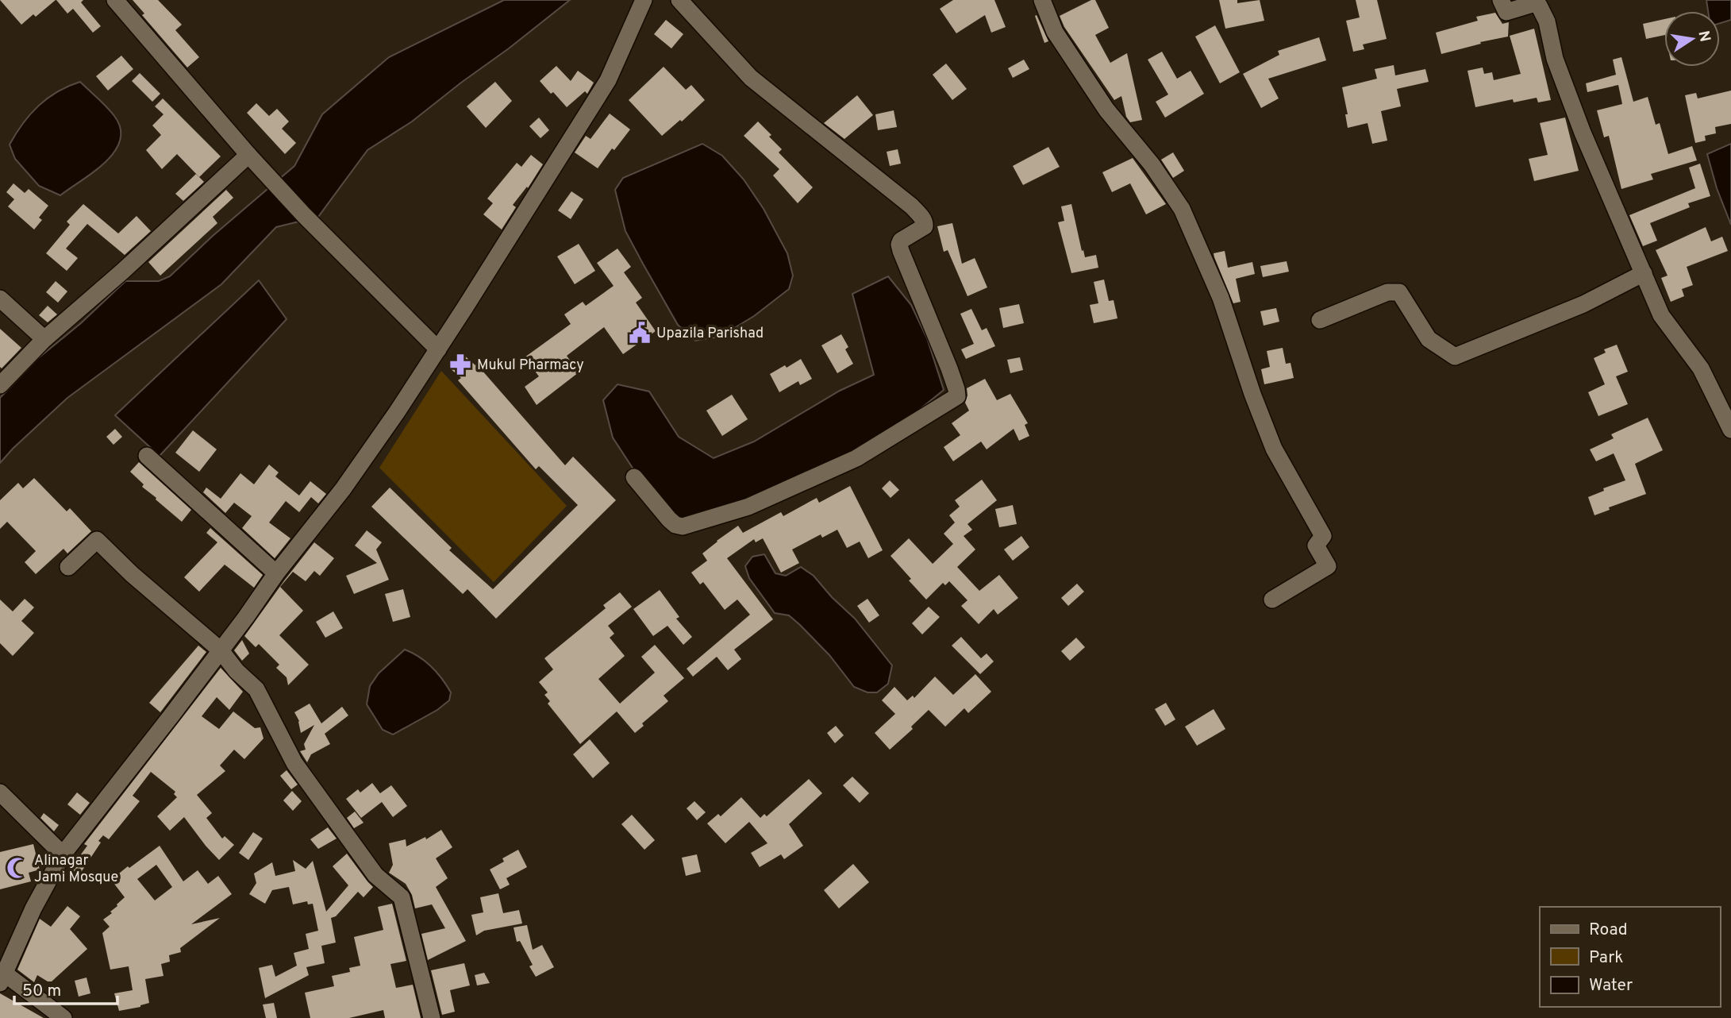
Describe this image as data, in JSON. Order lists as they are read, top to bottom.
{
  "places": {
    "public building": ["Upazila Parishad"],
    "pharmacy": ["Mukul Pharmacy"],
    "mosque": ["Alinagar Jami Mosque"]
  },
  "legend": ["Road", "Park", "Water"],
  "scale_bar": "50 m",
  "north": "right"
}
